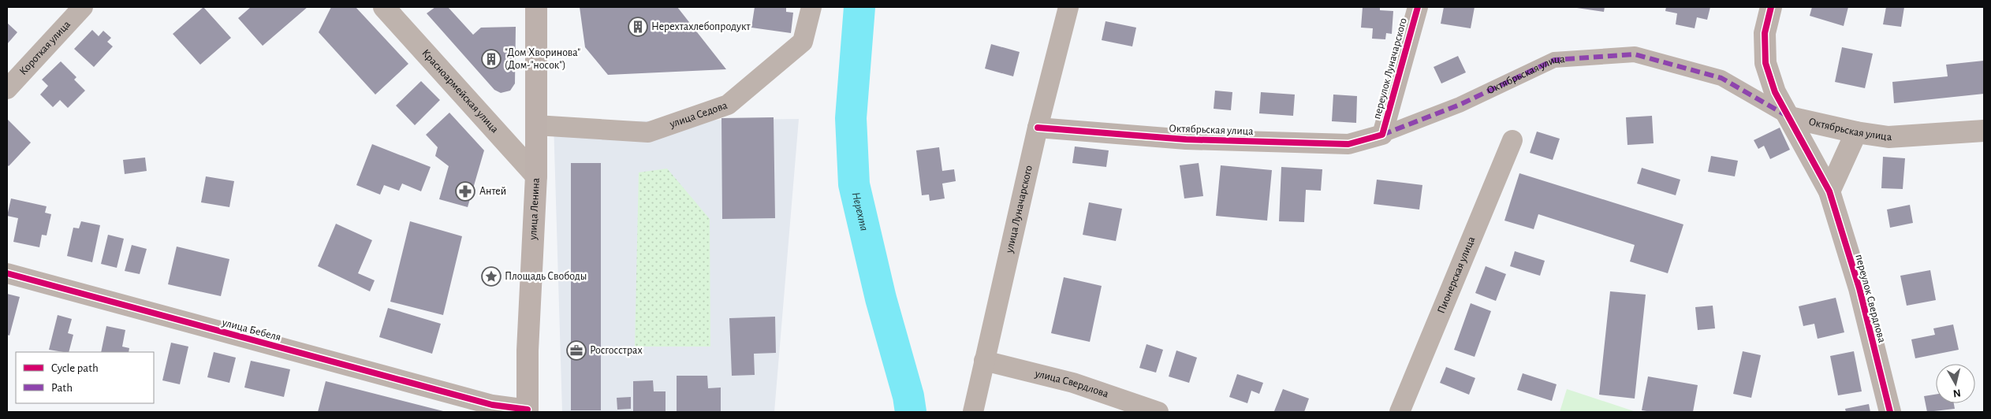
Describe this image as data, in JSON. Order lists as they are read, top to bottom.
{
  "streets": {
    "main road": ["улица Ленина"],
    "street": [
      "Короткая улица",
      "переулок Луначарского",
      "Октябрьская улица",
      "Красноармейская улица",
      "улица Седова",
      "улица Луначарского",
      "Пионерская улица",
      "переулок Свердлова",
      "улица Бебеля",
      "улица Свердлова"
    ]
  },
  "crossings": [
    ["переулок Луначарского", "Октябрьская улица"],
    ["Октябрьская улица", "улица Луначарского"],
    ["Октябрьская улица", "переулок Свердлова"],
    ["Красноармейская улица", "улица Ленина"],
    ["улица Седова", "улица Ленина"],
    ["улица Ленина", "улица Бебеля"],
    ["улица Луначарского", "улица Свердлова"]
  ],
  "water": ["Нерехта"],
  "places": {
    "building": ["Нерехтахлебопродукт", "\"Дом Хворинова\" (Дом-\"носок\")"],
    "pharmacy": ["Антей"],
    "place": ["Площадь Свободы"],
    "office": ["Росгосстрах"]
  },
  "legend": ["Cycle path", "Path"],
  "north": "bottom"
}
